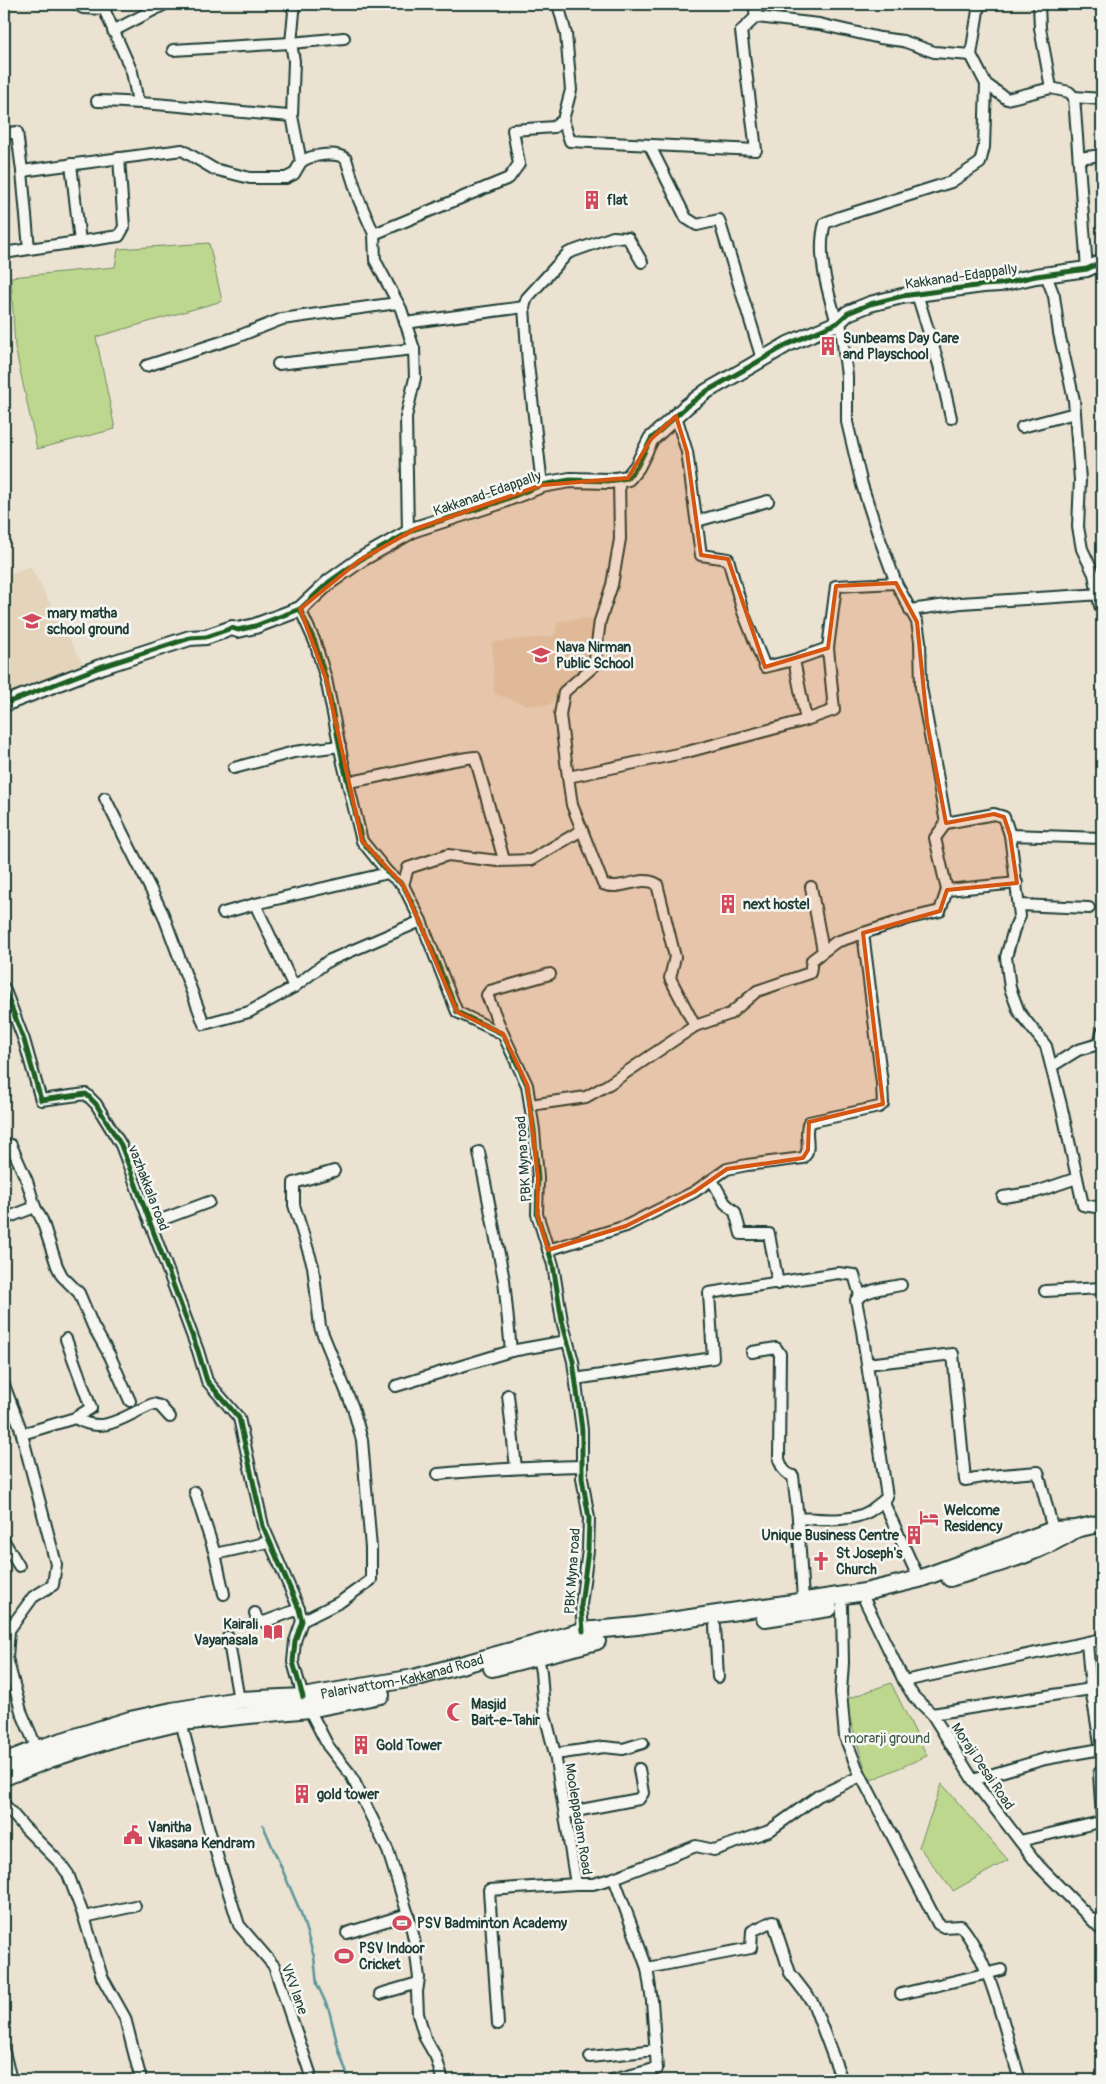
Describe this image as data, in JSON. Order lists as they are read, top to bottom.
{
  "streets": {
    "main road": ["Palarivattom-Kakkanad Road"],
    "street": [
      "Kakkanad-Edappally",
      "PBK Myna road",
      "vazhakkala road",
      "Moraji Desai Road",
      "Mooleppadam Road",
      "VKV lane"
    ]
  },
  "crossings": [
    ["PBK Myna road", "Palarivattom-Kakkanad Road"]
  ],
  "parks": ["morarji ground"],
  "places": {
    "building": [
      "flat",
      "Sunbeams Day Care and Playschool",
      "next hostel",
      "Unique Business Centre",
      "Gold Tower",
      "gold tower"
    ],
    "school or university": ["mary matha school ground", "Nava Nirman Public School"],
    "hotel": ["Welcome Residency"],
    "church": ["St Joseph's Church"],
    "library": ["Kairali Vayanasala"],
    "mosque": ["Masjid Bait-e-Tahir"],
    "public building": ["Vanitha Vikasana Kendram"],
    "sports": ["PSV Badminton Academy", "PSV Indoor Cricket"]
  }
}
